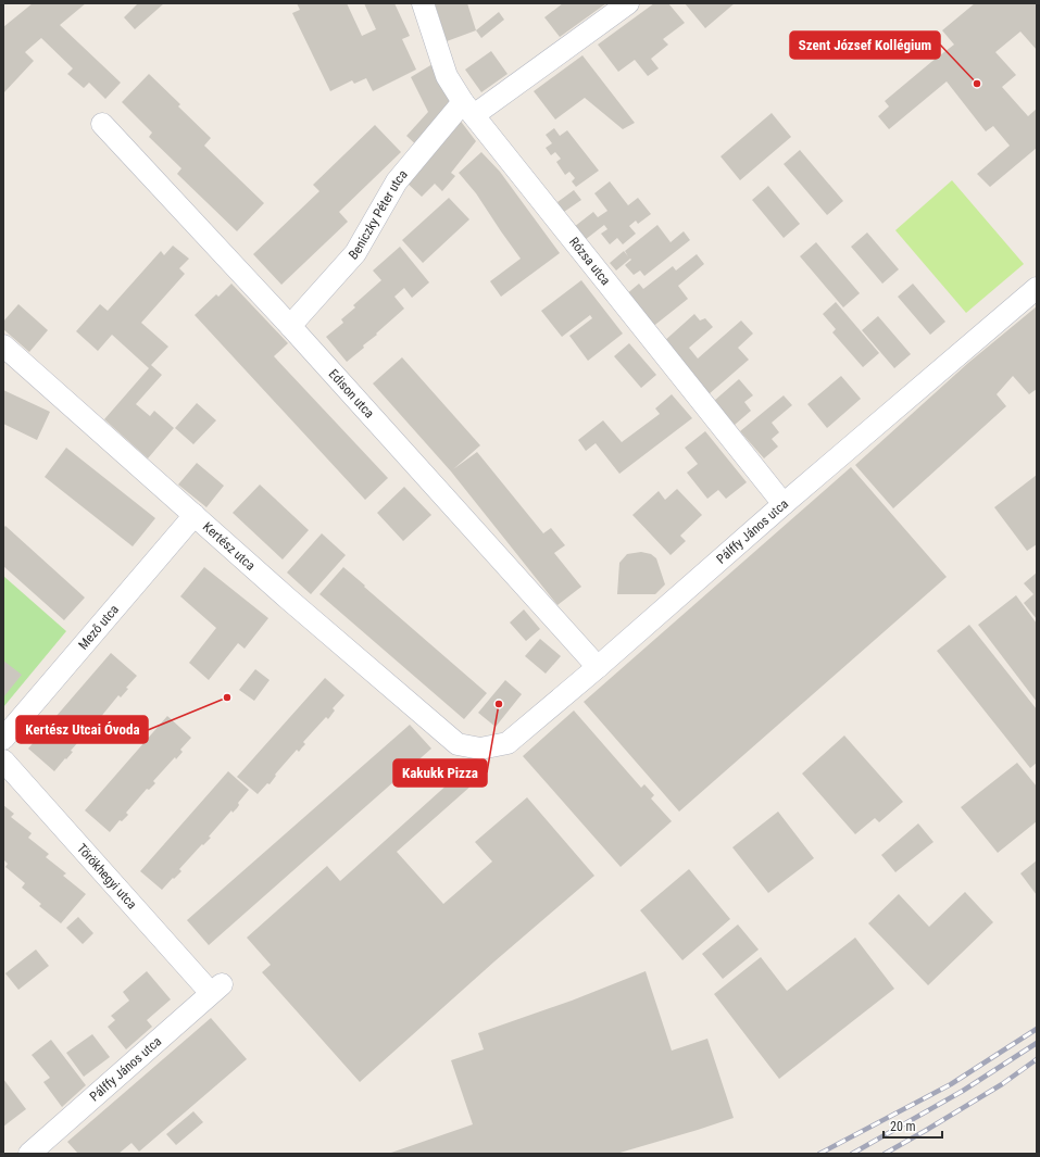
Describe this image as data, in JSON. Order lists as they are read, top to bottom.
{
  "streets": {
    "street": [
      "Beniczky Péter utca",
      "Rózsa utca",
      "Edison utca",
      "Pálffy János utca",
      "Kertész utca",
      "Mező utca",
      "Törökhegyi utca"
    ]
  },
  "crossings": [
    ["Beniczky Péter utca", "Rózsa utca"],
    ["Beniczky Péter utca", "Edison utca"],
    ["Rózsa utca", "Pálffy János utca"],
    ["Edison utca", "Pálffy János utca"],
    ["Pálffy János utca", "Kertész utca"],
    ["Pálffy János utca", "Törökhegyi utca"],
    ["Kertész utca", "Mező utca"]
  ],
  "places": ["Szent József Kollégium", "Kertész Utcai Óvoda", "Kakukk Pizza"],
  "scale_bar": "20 m"
}
